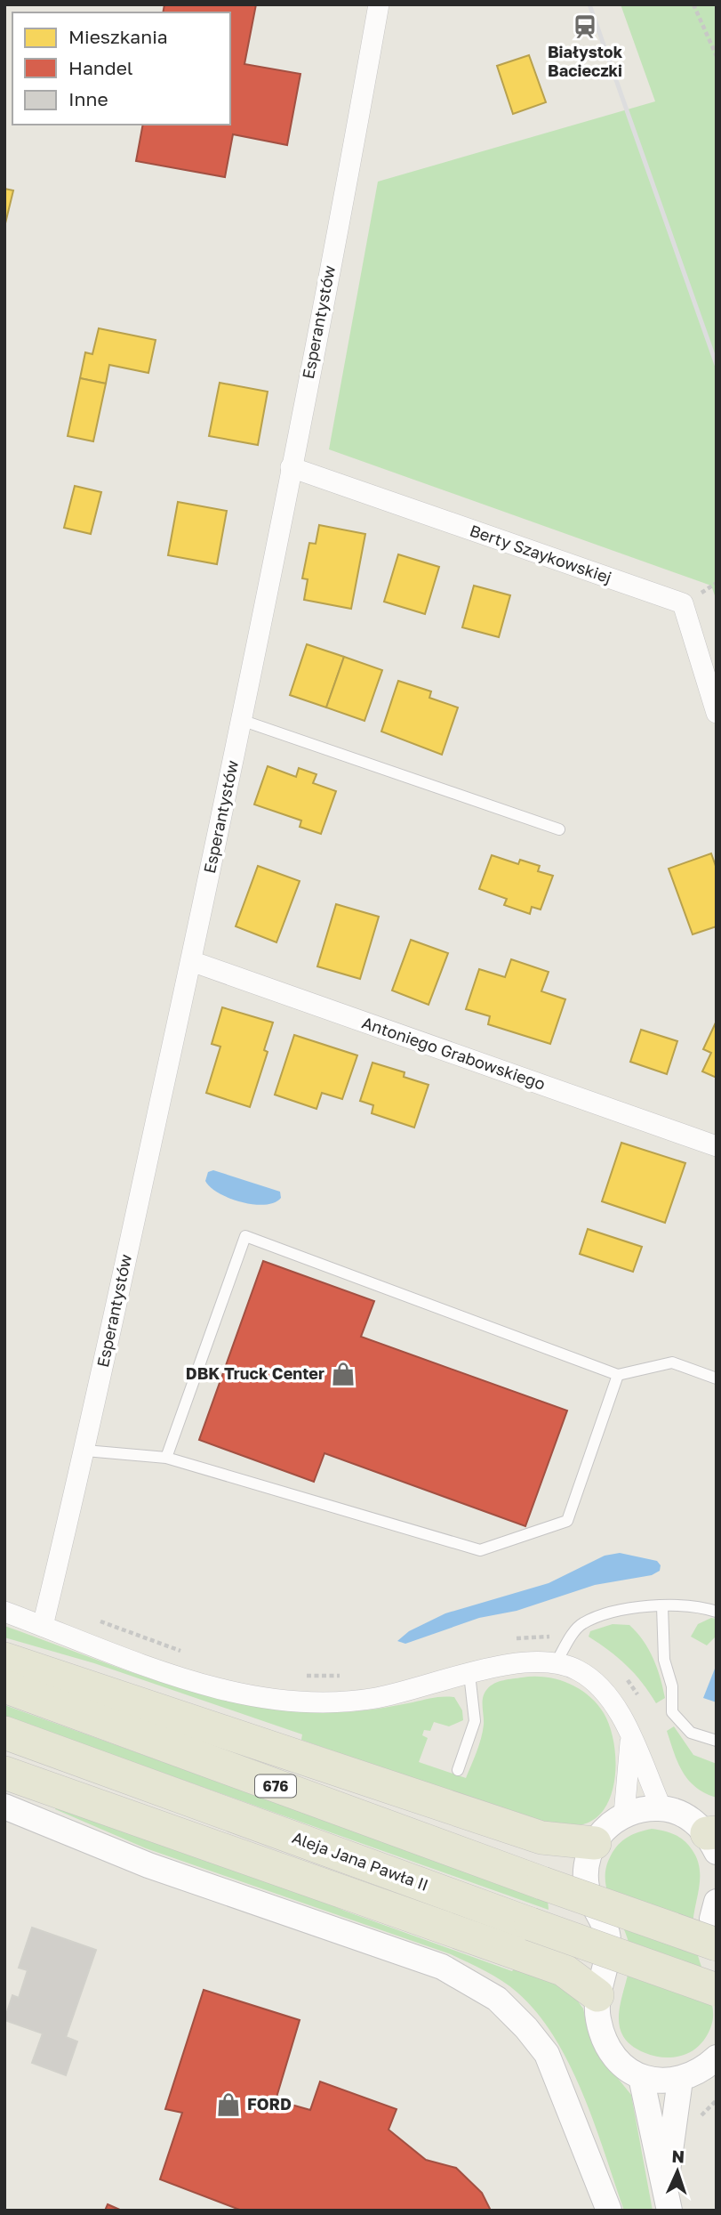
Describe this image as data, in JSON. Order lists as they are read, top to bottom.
{
  "streets": {
    "main road": ["676", "Aleja Jana Pawła II"],
    "street": ["Esperantystów", "Berty Szaykowskiej", "Antoniego Grabowskiego"]
  },
  "crossings": [
    ["Esperantystów", "Berty Szaykowskiej"],
    ["Esperantystów", "Antoniego Grabowskiego"]
  ],
  "places": {
    "station": ["Białystok Bacieczki"],
    "shop": ["DBK Truck Center", "FORD"]
  },
  "legend": ["Mieszkania", "Handel", "Inne"],
  "north": "top"
}
